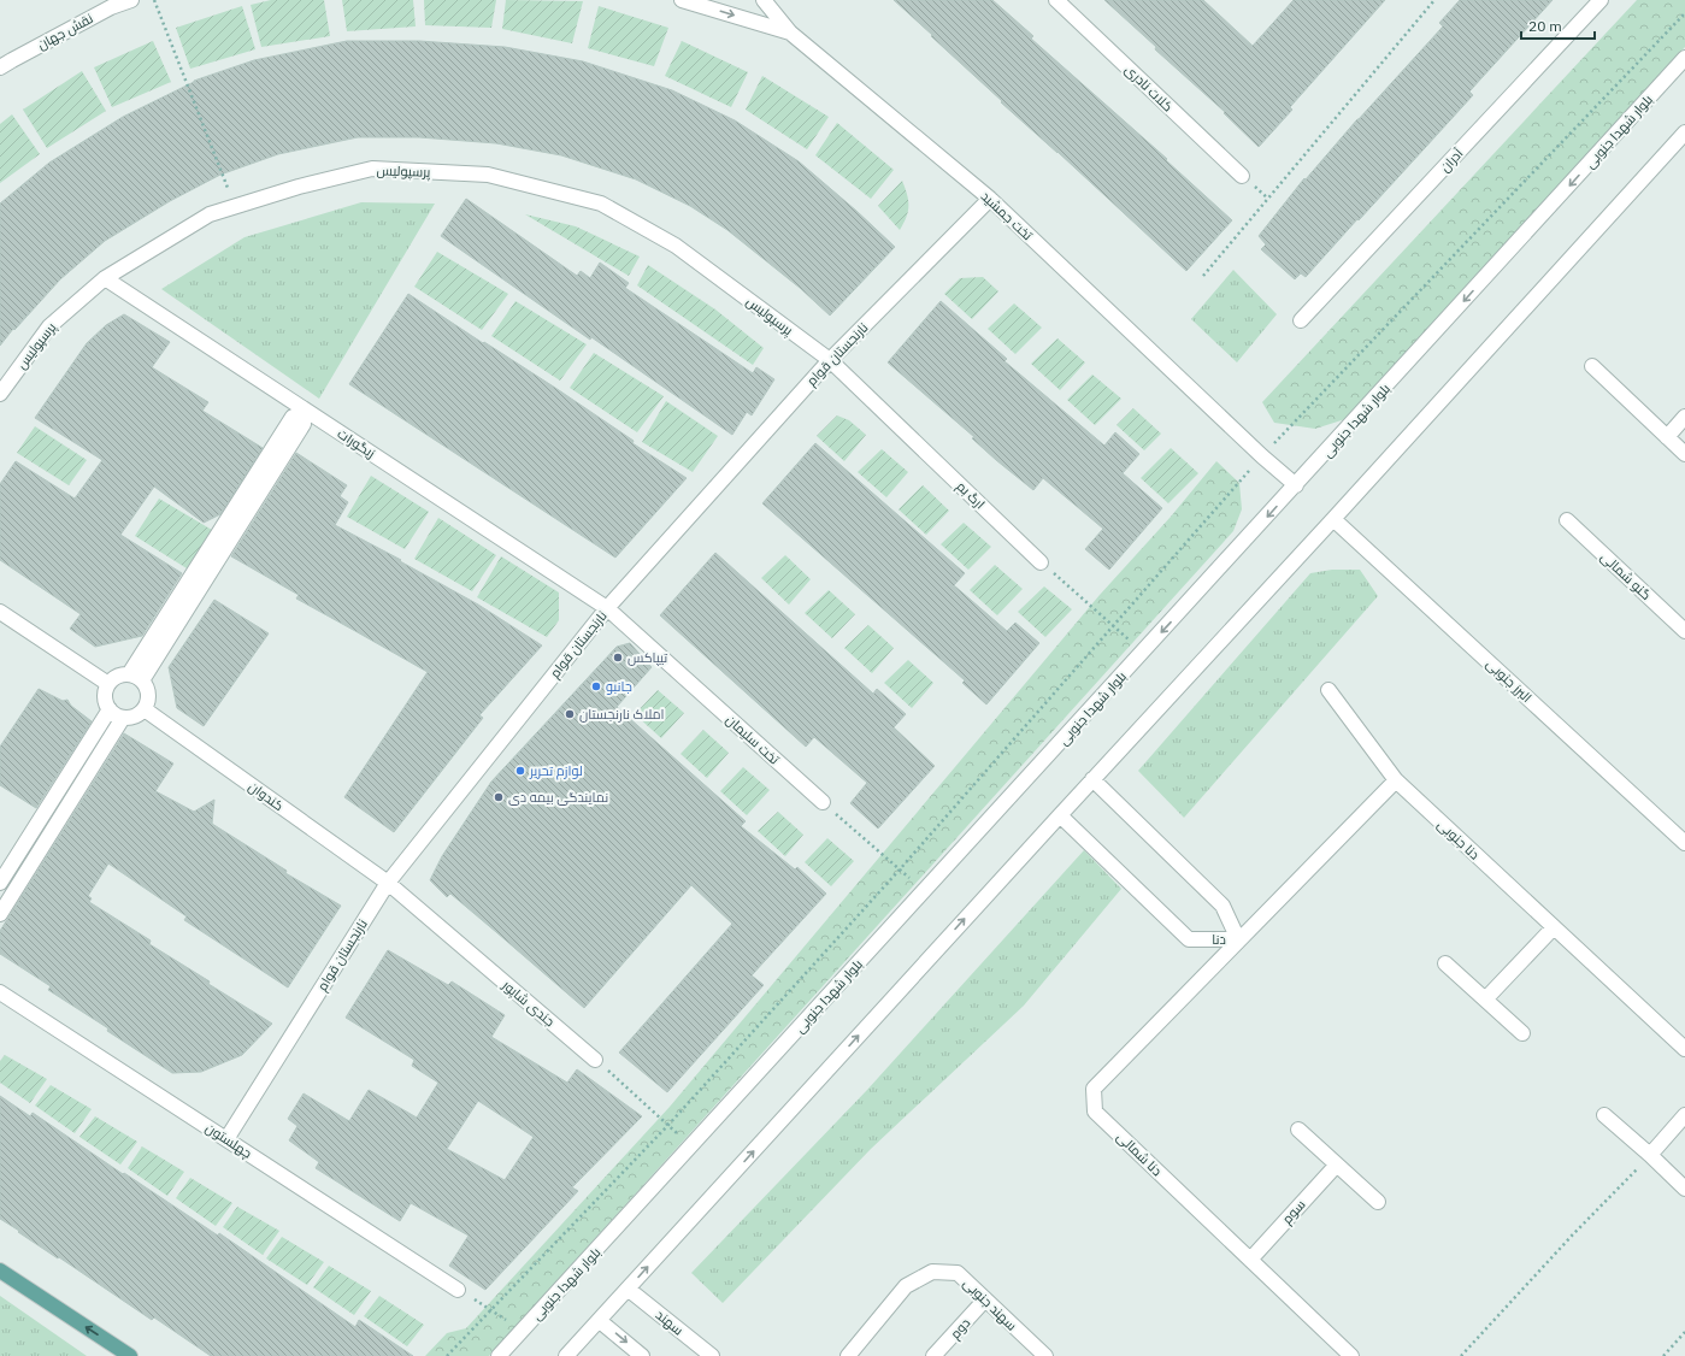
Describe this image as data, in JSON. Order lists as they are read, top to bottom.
{
  "streets": {
    "street": [
      "نقش جهان",
      "کلات نادری",
      "بلوار شهدا جنوبی",
      "آدران",
      "پرسپولیس",
      "تخت جمشید",
      "نارنجستان قوام",
      "زیگورات",
      "ارگ بم",
      "گنو شمالی",
      "البرز جنوبی",
      "تخت سلیمان",
      "کندوان",
      "دنا جنوبی",
      "دنا",
      "جندی شاپور",
      "چهلستون",
      "دنا شمالی",
      "سوم",
      "سهند جنوبی",
      "سهند",
      "دوم"
    ]
  },
  "crossings": [
    ["بلوار شهدا جنوبی", "تخت جمشید"],
    ["پرسپولیس", "نارنجستان قوام"],
    ["پرسپولیس", "زیگورات"],
    ["پرسپولیس", "ارگ بم"],
    ["تخت جمشید", "نارنجستان قوام"],
    ["نارنجستان قوام", "زیگورات"],
    ["نارنجستان قوام", "ارگ بم"],
    ["نارنجستان قوام", "تخت سلیمان"],
    ["نارنجستان قوام", "کندوان"],
    ["نارنجستان قوام", "جندی شاپور"],
    ["نارنجستان قوام", "چهلستون"],
    ["زیگورات", "تخت سلیمان"],
    ["کندوان", "جندی شاپور"],
    ["دنا", "دنا شمالی"],
    ["دنا شمالی", "سوم"],
    ["سهند جنوبی", "دوم"]
  ],
  "places": [
    "تیپاکس",
    "جانبو",
    "املاک نارنجستان",
    "لوازم تحریر",
    "نمایندگی بیمه دی"
  ],
  "scale_bar": "20 m"
}
